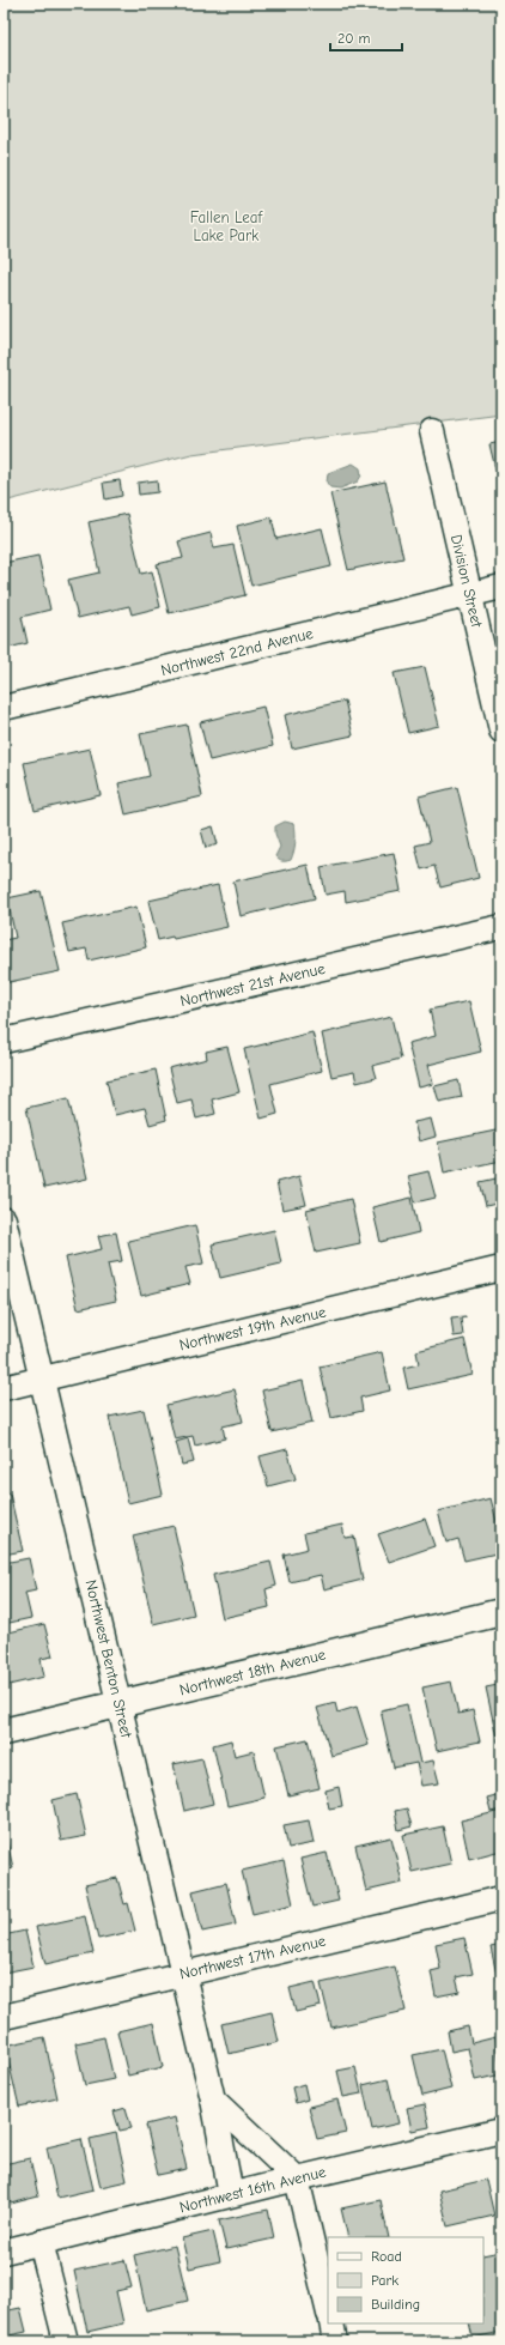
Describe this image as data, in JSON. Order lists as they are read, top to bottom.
{
  "streets": {
    "street": [
      "Division Street",
      "Northwest 22nd Avenue",
      "Northwest 21st Avenue",
      "Northwest 19th Avenue",
      "Northwest Benton Street",
      "Northwest 18th Avenue",
      "Northwest 17th Avenue",
      "Northwest 16th Avenue"
    ]
  },
  "crossings": [
    ["Division Street", "Northwest 22nd Avenue"],
    ["Northwest 19th Avenue", "Northwest Benton Street"],
    ["Northwest Benton Street", "Northwest 18th Avenue"],
    ["Northwest Benton Street", "Northwest 17th Avenue"],
    ["Northwest Benton Street", "Northwest 16th Avenue"]
  ],
  "parks": ["Fallen Leaf Lake Park"],
  "legend": ["Road", "Park", "Building"],
  "scale_bar": "20 m"
}
